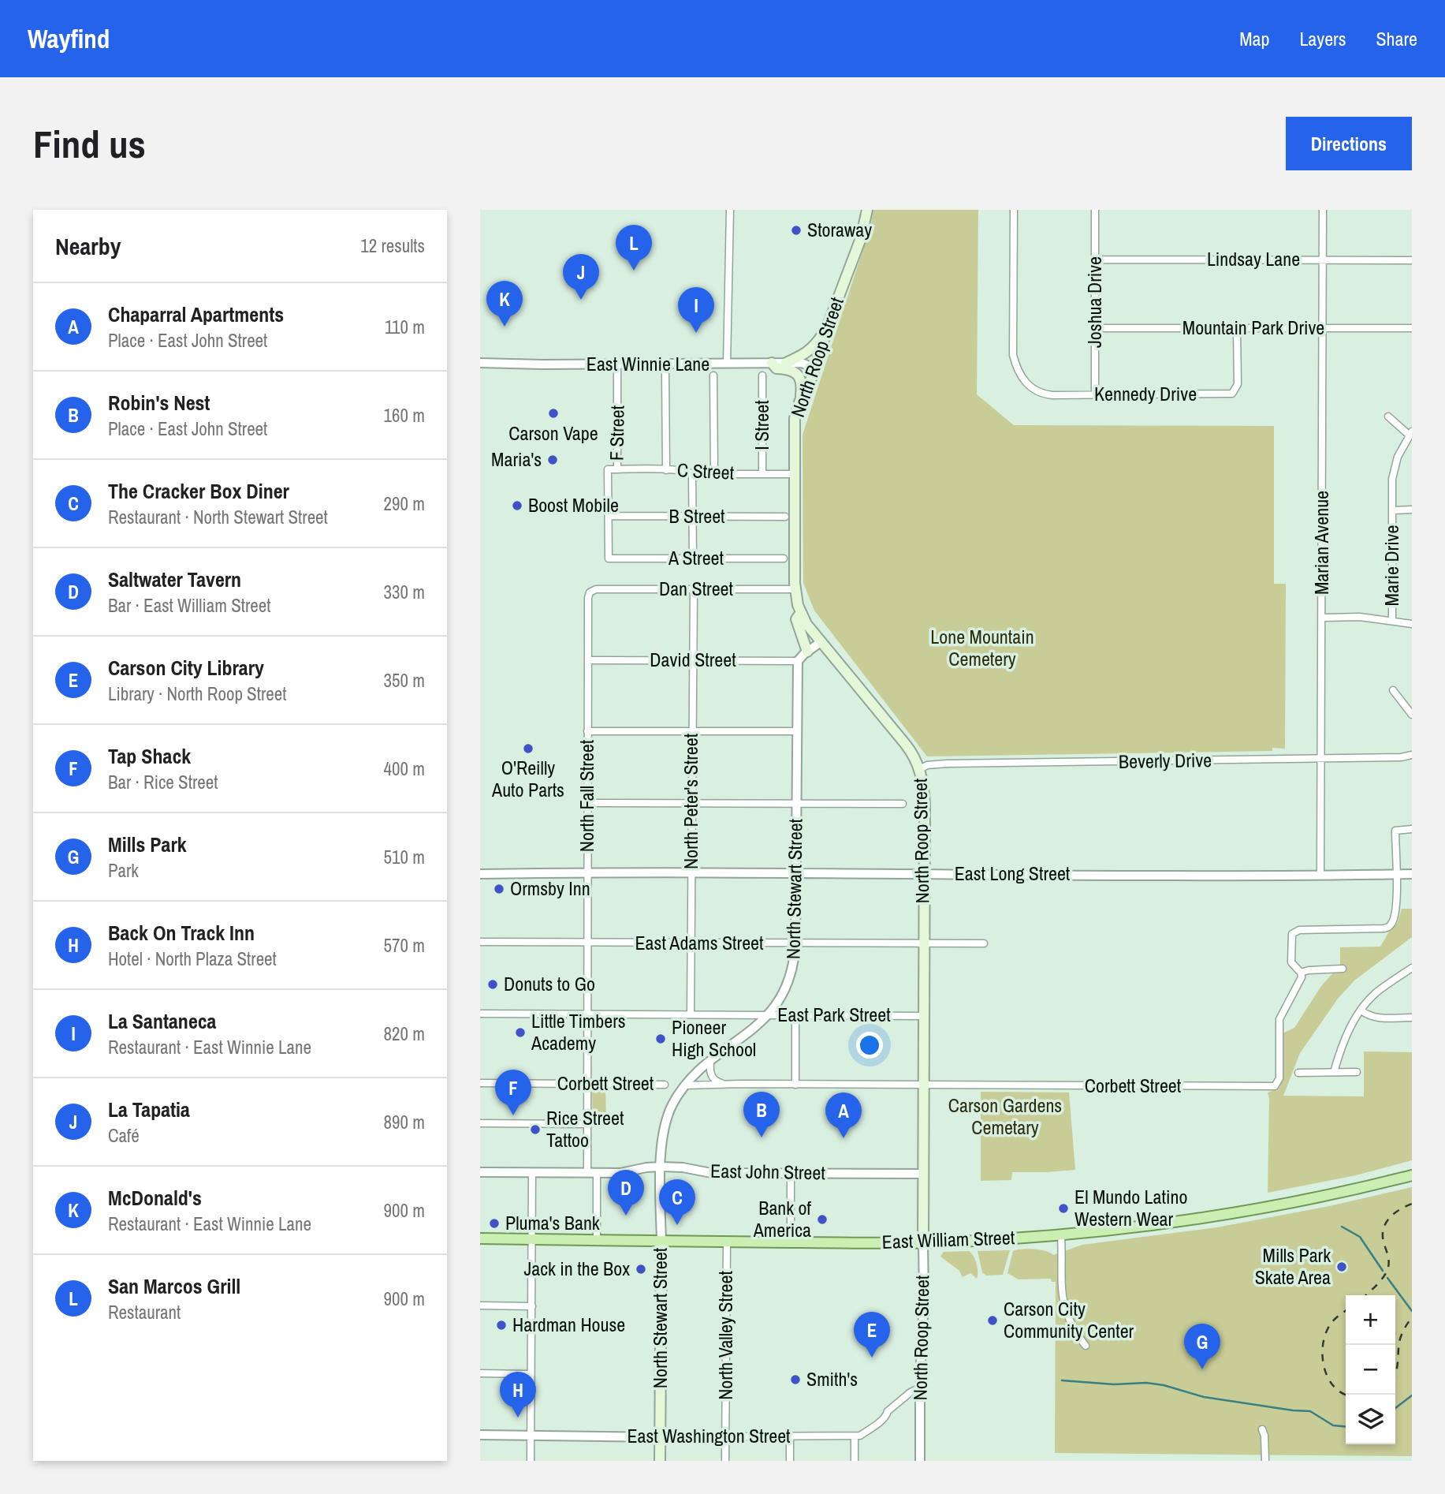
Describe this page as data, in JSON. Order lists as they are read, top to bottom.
{
  "streets": {
    "main road": ["North Roop Street", "North Stewart Street", "East William Street"],
    "street": [
      "Lindsay Lane",
      "Joshua Drive",
      "Mountain Park Drive",
      "East Winnie Lane",
      "Kennedy Drive",
      "I Street",
      "F Street",
      "C Street",
      "B Street",
      "Marian Avenue",
      "A Street",
      "Marie Drive",
      "Dan Street",
      "David Street",
      "Beverly Drive",
      "North Fall Street",
      "North Peter's Street",
      "East Long Street",
      "East Adams Street",
      "East Park Street",
      "Corbett Street",
      "East John Street",
      "North Valley Street",
      "East Washington Street"
    ]
  },
  "crossings": [
    ["Lindsay Lane", "Joshua Drive"],
    ["Lindsay Lane", "Marian Avenue"],
    ["Joshua Drive", "Mountain Park Drive"],
    ["Joshua Drive", "Kennedy Drive"],
    ["Mountain Park Drive", "Kennedy Drive"],
    ["Mountain Park Drive", "Marian Avenue"],
    ["North Roop Street", "East Winnie Lane"],
    ["North Roop Street", "C Street"],
    ["North Roop Street", "Dan Street"],
    ["North Roop Street", "Beverly Drive"],
    ["North Roop Street", "East Long Street"],
    ["North Roop Street", "East Adams Street"],
    ["North Roop Street", "East Park Street"],
    ["North Roop Street", "Corbett Street"],
    ["North Roop Street", "East John Street"],
    ["North Roop Street", "East William Street"],
    ["East Winnie Lane", "F Street"],
    ["I Street", "C Street"],
    ["F Street", "C Street"],
    ["F Street", "B Street"],
    ["F Street", "A Street"],
    ["Marian Avenue", "Beverly Drive"],
    ["Marian Avenue", "East Long Street"],
    ["Dan Street", "North Fall Street"],
    ["Dan Street", "North Peter's Street"],
    ["David Street", "North Fall Street"],
    ["David Street", "North Peter's Street"],
    ["David Street", "North Stewart Street"],
    ["North Fall Street", "East Long Street"],
    ["North Fall Street", "East Adams Street"],
    ["North Fall Street", "East Park Street"],
    ["North Fall Street", "Corbett Street"],
    ["North Fall Street", "East John Street"],
    ["North Peter's Street", "East Long Street"],
    ["North Peter's Street", "East Adams Street"],
    ["North Peter's Street", "East Park Street"],
    ["East Long Street", "North Stewart Street"],
    ["North Stewart Street", "East Adams Street"],
    ["North Stewart Street", "East Park Street"],
    ["North Stewart Street", "Corbett Street"],
    ["North Stewart Street", "East John Street"],
    ["North Stewart Street", "East William Street"],
    ["North Stewart Street", "East Washington Street"],
    ["East William Street", "North Valley Street"],
    ["North Valley Street", "East Washington Street"]
  ],
  "parks": ["Lone Mountain Cemetery", "Carson Gardens Cemetary"],
  "places": [
    "Storaway",
    "Carson Vape",
    "Maria's",
    "Boost Mobile",
    "O'Reilly Auto Parts",
    "Ormsby Inn",
    "Donuts to Go",
    "Little Timbers Academy",
    "Pioneer High School",
    "Rice Street Tattoo",
    "El Mundo Latino Western Wear",
    "Bank of America",
    "Pluma's Bank",
    "Mills Park Skate Area",
    "Jack in the Box",
    "Carson City Community Center",
    "Hardman House",
    "Smith's"
  ],
  "page": {
    "header": "Wayfind",
    "nav": ["Map", "Layers", "Share"],
    "buttons": "Directions",
    "title": "Find us",
    "heading": ["Nearby", "12 results"],
    "pins": [
      "L",
      "J",
      "K",
      "I",
      "F",
      "B",
      "A",
      "D",
      "C",
      "E",
      "G",
      "H"
    ],
    "list": [
      {
        "mark": "A",
        "name": "Chaparral Apartments",
        "note": "Place · East John Street",
        "value": "110 m"
      },
      {
        "mark": "B",
        "name": "Robin's Nest",
        "note": "Place · East John Street",
        "value": "160 m"
      },
      {
        "mark": "C",
        "name": "The Cracker Box Diner",
        "note": "Restaurant · North Stewart Street",
        "value": "290 m"
      },
      {
        "mark": "D",
        "name": "Saltwater Tavern",
        "note": "Bar · East William Street",
        "value": "330 m"
      },
      {
        "mark": "E",
        "name": "Carson City Library",
        "note": "Library · North Roop Street",
        "value": "350 m"
      },
      {
        "mark": "F",
        "name": "Tap Shack",
        "note": "Bar · Rice Street",
        "value": "400 m"
      },
      {
        "mark": "G",
        "name": "Mills Park",
        "note": "Park",
        "value": "510 m"
      },
      {
        "mark": "H",
        "name": "Back On Track Inn",
        "note": "Hotel · North Plaza Street",
        "value": "570 m"
      },
      {
        "mark": "I",
        "name": "La Santaneca",
        "note": "Restaurant · East Winnie Lane",
        "value": "820 m"
      },
      {
        "mark": "J",
        "name": "La Tapatia",
        "note": "Café",
        "value": "890 m"
      },
      {
        "mark": "K",
        "name": "McDonald's",
        "note": "Restaurant · East Winnie Lane",
        "value": "900 m"
      },
      {
        "mark": "L",
        "name": "San Marcos Grill",
        "note": "Restaurant",
        "value": "900 m"
      }
    ],
    "map_buttons": ["+", "−"]
  }
}
